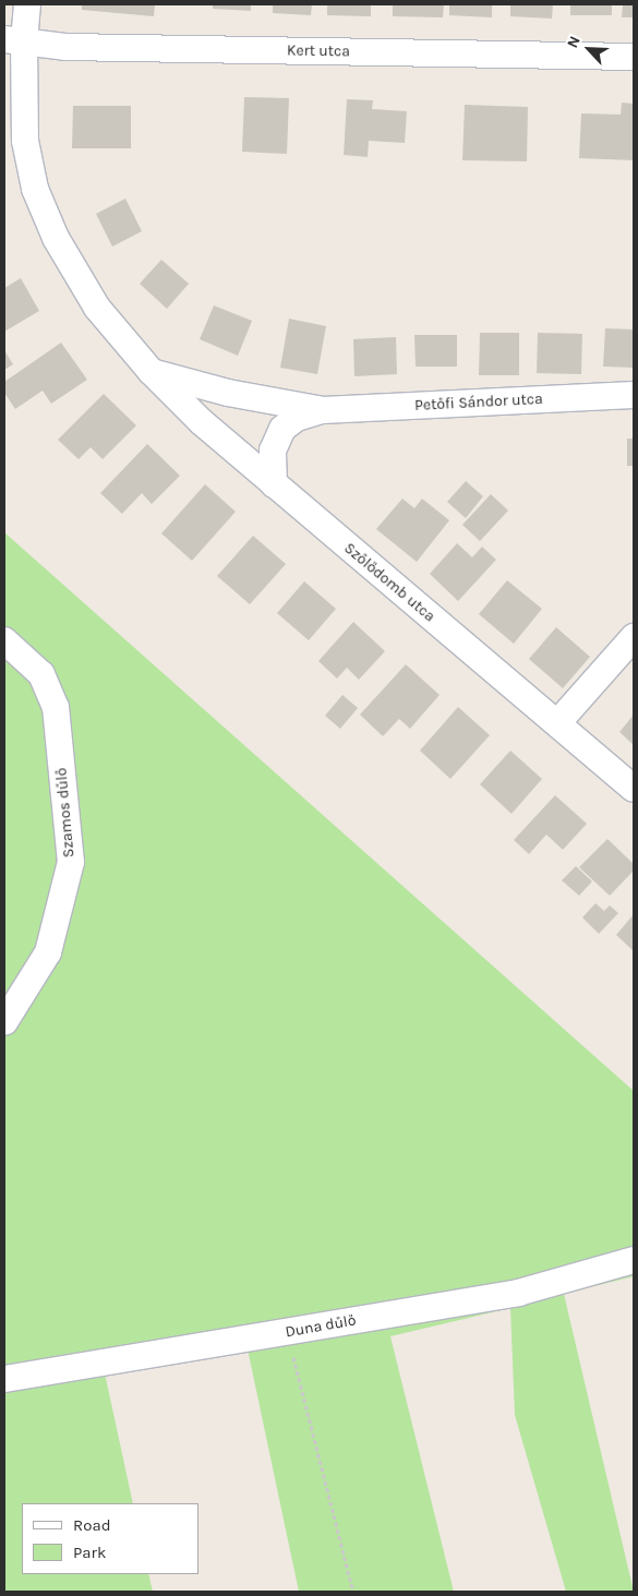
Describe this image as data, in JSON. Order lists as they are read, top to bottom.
{
  "streets": {
    "street": [
      "Kert utca",
      "Petőfi Sándor utca",
      "Szőlődomb utca",
      "Szamos dűlő",
      "Duna dűlő"
    ]
  },
  "crossings": [
    ["Kert utca", "Szőlődomb utca"],
    ["Petőfi Sándor utca", "Szőlődomb utca"]
  ],
  "legend": ["Road", "Park"],
  "north": "top left"
}
